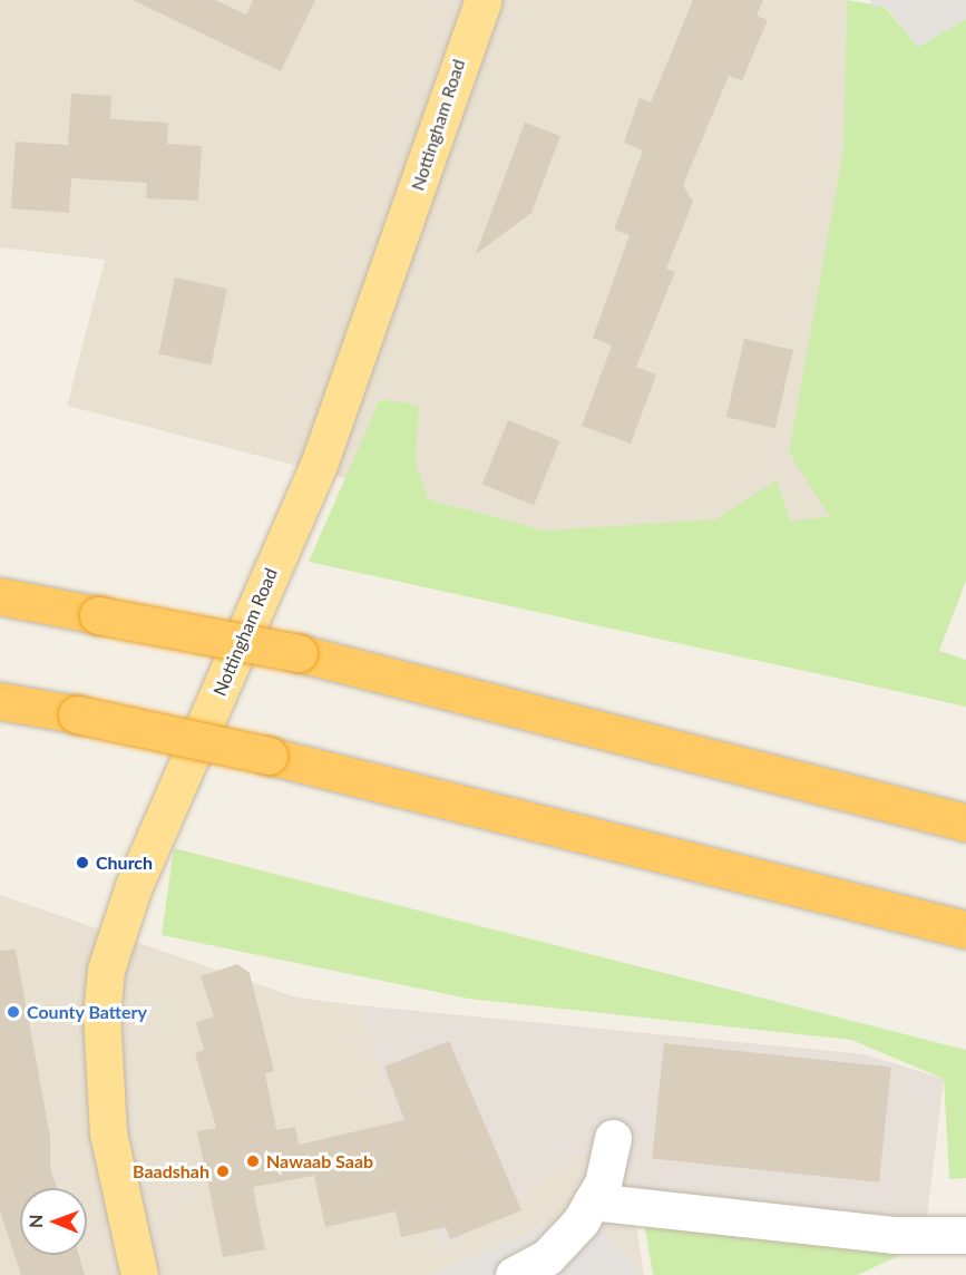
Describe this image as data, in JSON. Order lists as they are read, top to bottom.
{
  "streets": {
    "main road": ["Nottingham Road"]
  },
  "places": [
    "Church",
    "County Battery",
    "Nawaab Saab",
    "Baadshah"
  ],
  "north": "left"
}
